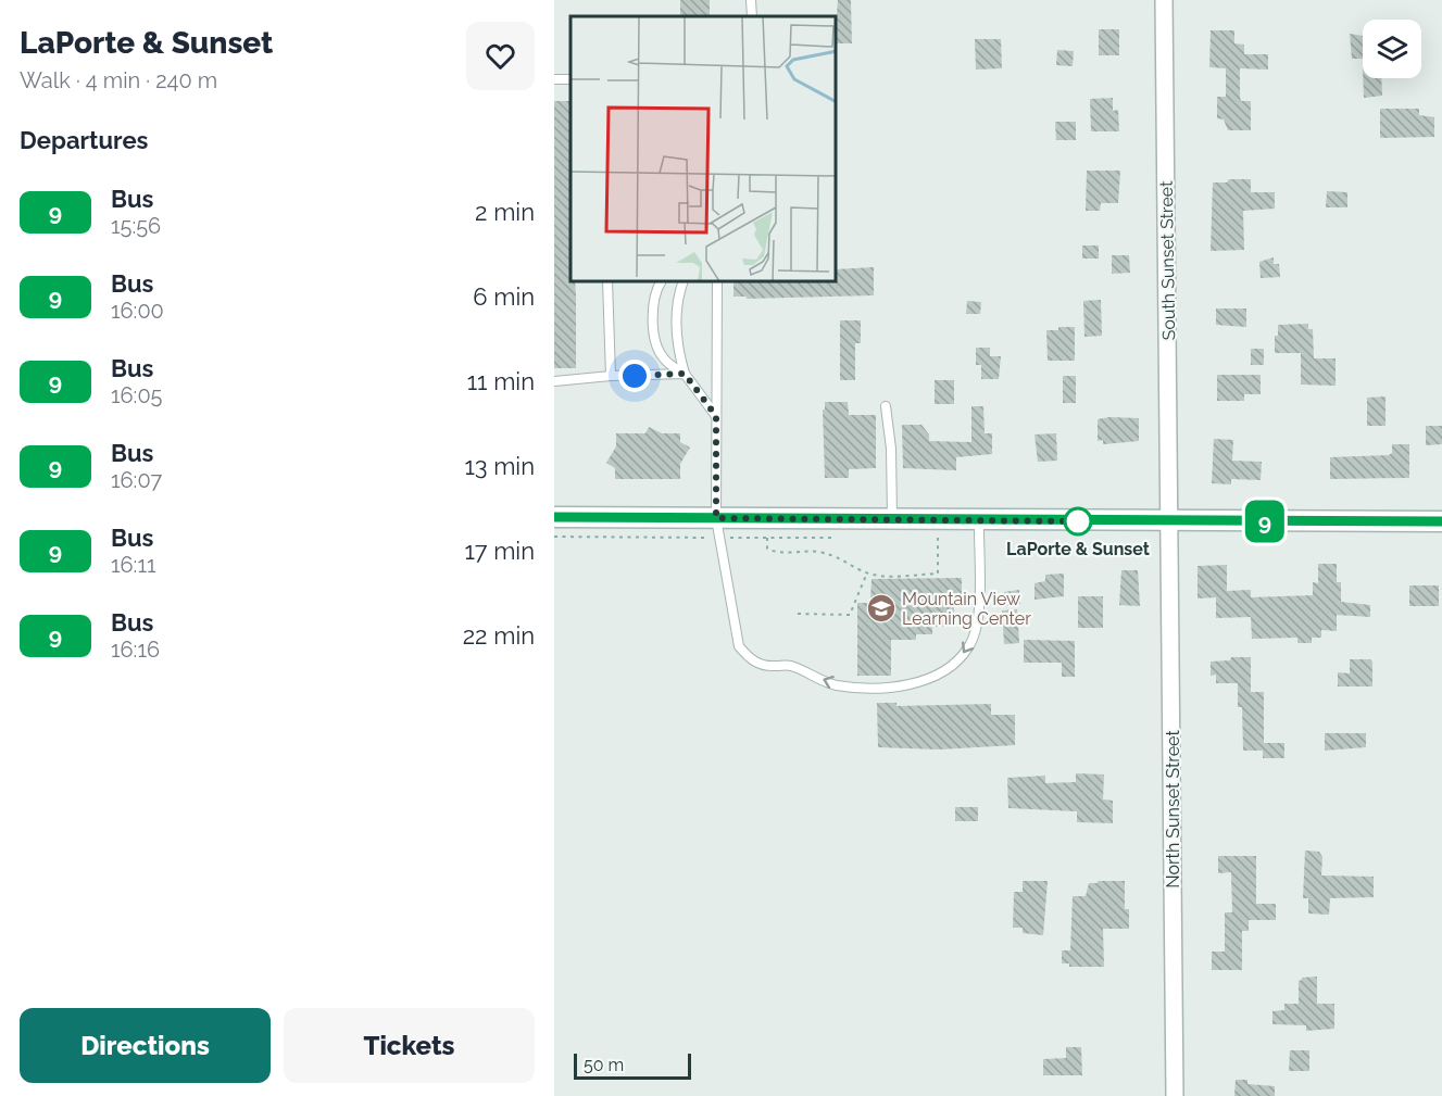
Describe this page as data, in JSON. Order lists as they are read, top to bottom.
{
  "streets": {
    "street": ["South Sunset Street", "North Sunset Street"]
  },
  "crossings": [
    ["South Sunset Street", "North Sunset Street"]
  ],
  "places": {
    "other": ["LaPorte & Sunset"],
    "school or university": ["Mountain View Learning Center"]
  },
  "lines": ["bus line 9"],
  "scale_bar": "50 m",
  "page": {
    "heading": [
      ["LaPorte & Sunset", "Walk · 4 min · 240 m"],
      "Departures"
    ],
    "on_map": "9",
    "list": [
      {
        "mark": "9",
        "name": "Bus",
        "note": "15:56",
        "value": "2 min"
      },
      {
        "mark": "9",
        "name": "Bus",
        "note": "16:00",
        "value": "6 min"
      },
      {
        "mark": "9",
        "name": "Bus",
        "note": "16:05",
        "value": "11 min"
      },
      {
        "mark": "9",
        "name": "Bus",
        "note": "16:07",
        "value": "13 min"
      },
      {
        "mark": "9",
        "name": "Bus",
        "note": "16:11",
        "value": "17 min"
      },
      {
        "mark": "9",
        "name": "Bus",
        "note": "16:16",
        "value": "22 min"
      }
    ],
    "buttons": ["Directions", "Tickets"],
    "scale": "50 m"
  }
}
